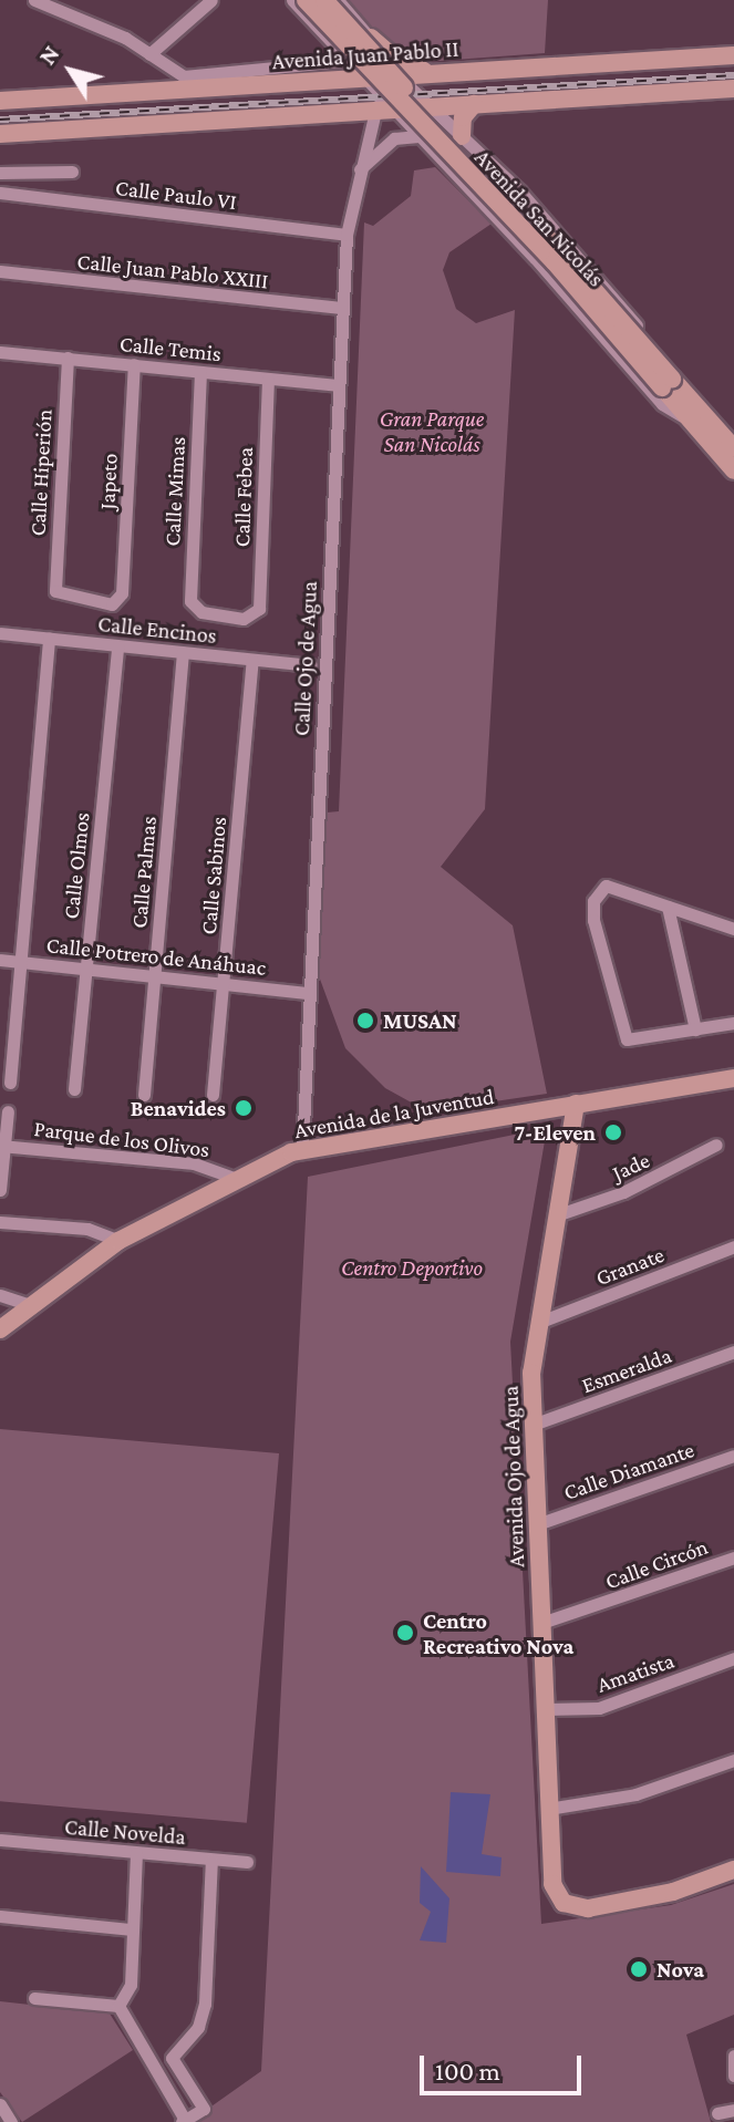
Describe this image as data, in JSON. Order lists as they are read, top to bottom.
{
  "streets": {
    "street": [
      "Avenida Juan Pablo II",
      "Calle Paulo VI",
      "Avenida San Nicolás",
      "Calle Juan Pablo XXIII",
      "Calle Temis",
      "Calle Hiperión",
      "Japeto",
      "Calle Mimas",
      "Calle Febea",
      "Calle Encinos",
      "Calle Ojo de Agua",
      "Calle Olmos",
      "Calle Palmas",
      "Calle Sabinos",
      "Calle Potrero de Anáhuac",
      "Avenida de la Juventud",
      "Parque de los Olivos",
      "Jade",
      "Granate",
      "Esmeralda",
      "Calle Diamante",
      "Avenida Ojo de Agua",
      "Calle Circón",
      "Amatista",
      "Calle Novelda"
    ]
  },
  "crossings": [
    ["Avenida Juan Pablo II", "Calle Ojo de Agua"],
    ["Calle Paulo VI", "Calle Ojo de Agua"],
    ["Calle Juan Pablo XXIII", "Calle Ojo de Agua"],
    ["Calle Temis", "Calle Hiperión"],
    ["Calle Temis", "Japeto"],
    ["Calle Temis", "Calle Mimas"],
    ["Calle Temis", "Calle Febea"],
    ["Calle Temis", "Calle Ojo de Agua"],
    ["Calle Hiperión", "Japeto"],
    ["Calle Mimas", "Calle Febea"],
    ["Calle Encinos", "Calle Olmos"],
    ["Calle Encinos", "Calle Palmas"],
    ["Calle Encinos", "Calle Sabinos"],
    ["Calle Ojo de Agua", "Calle Potrero de Anáhuac"],
    ["Calle Ojo de Agua", "Avenida de la Juventud"],
    ["Calle Olmos", "Calle Potrero de Anáhuac"],
    ["Calle Palmas", "Calle Potrero de Anáhuac"],
    ["Calle Sabinos", "Calle Potrero de Anáhuac"],
    ["Avenida de la Juventud", "Parque de los Olivos"],
    ["Avenida de la Juventud", "Avenida Ojo de Agua"],
    ["Jade", "Avenida Ojo de Agua"],
    ["Granate", "Avenida Ojo de Agua"],
    ["Esmeralda", "Avenida Ojo de Agua"],
    ["Calle Diamante", "Avenida Ojo de Agua"],
    ["Avenida Ojo de Agua", "Calle Circón"],
    ["Avenida Ojo de Agua", "Amatista"]
  ],
  "parks": ["Gran Parque San Nicolás", "Centro Deportivo"],
  "places": [
    "MUSAN",
    "Benavides",
    "7-Eleven",
    "Centro Recreativo Nova",
    "Nova"
  ],
  "scale_bar": "100 m",
  "north": "top left"
}
